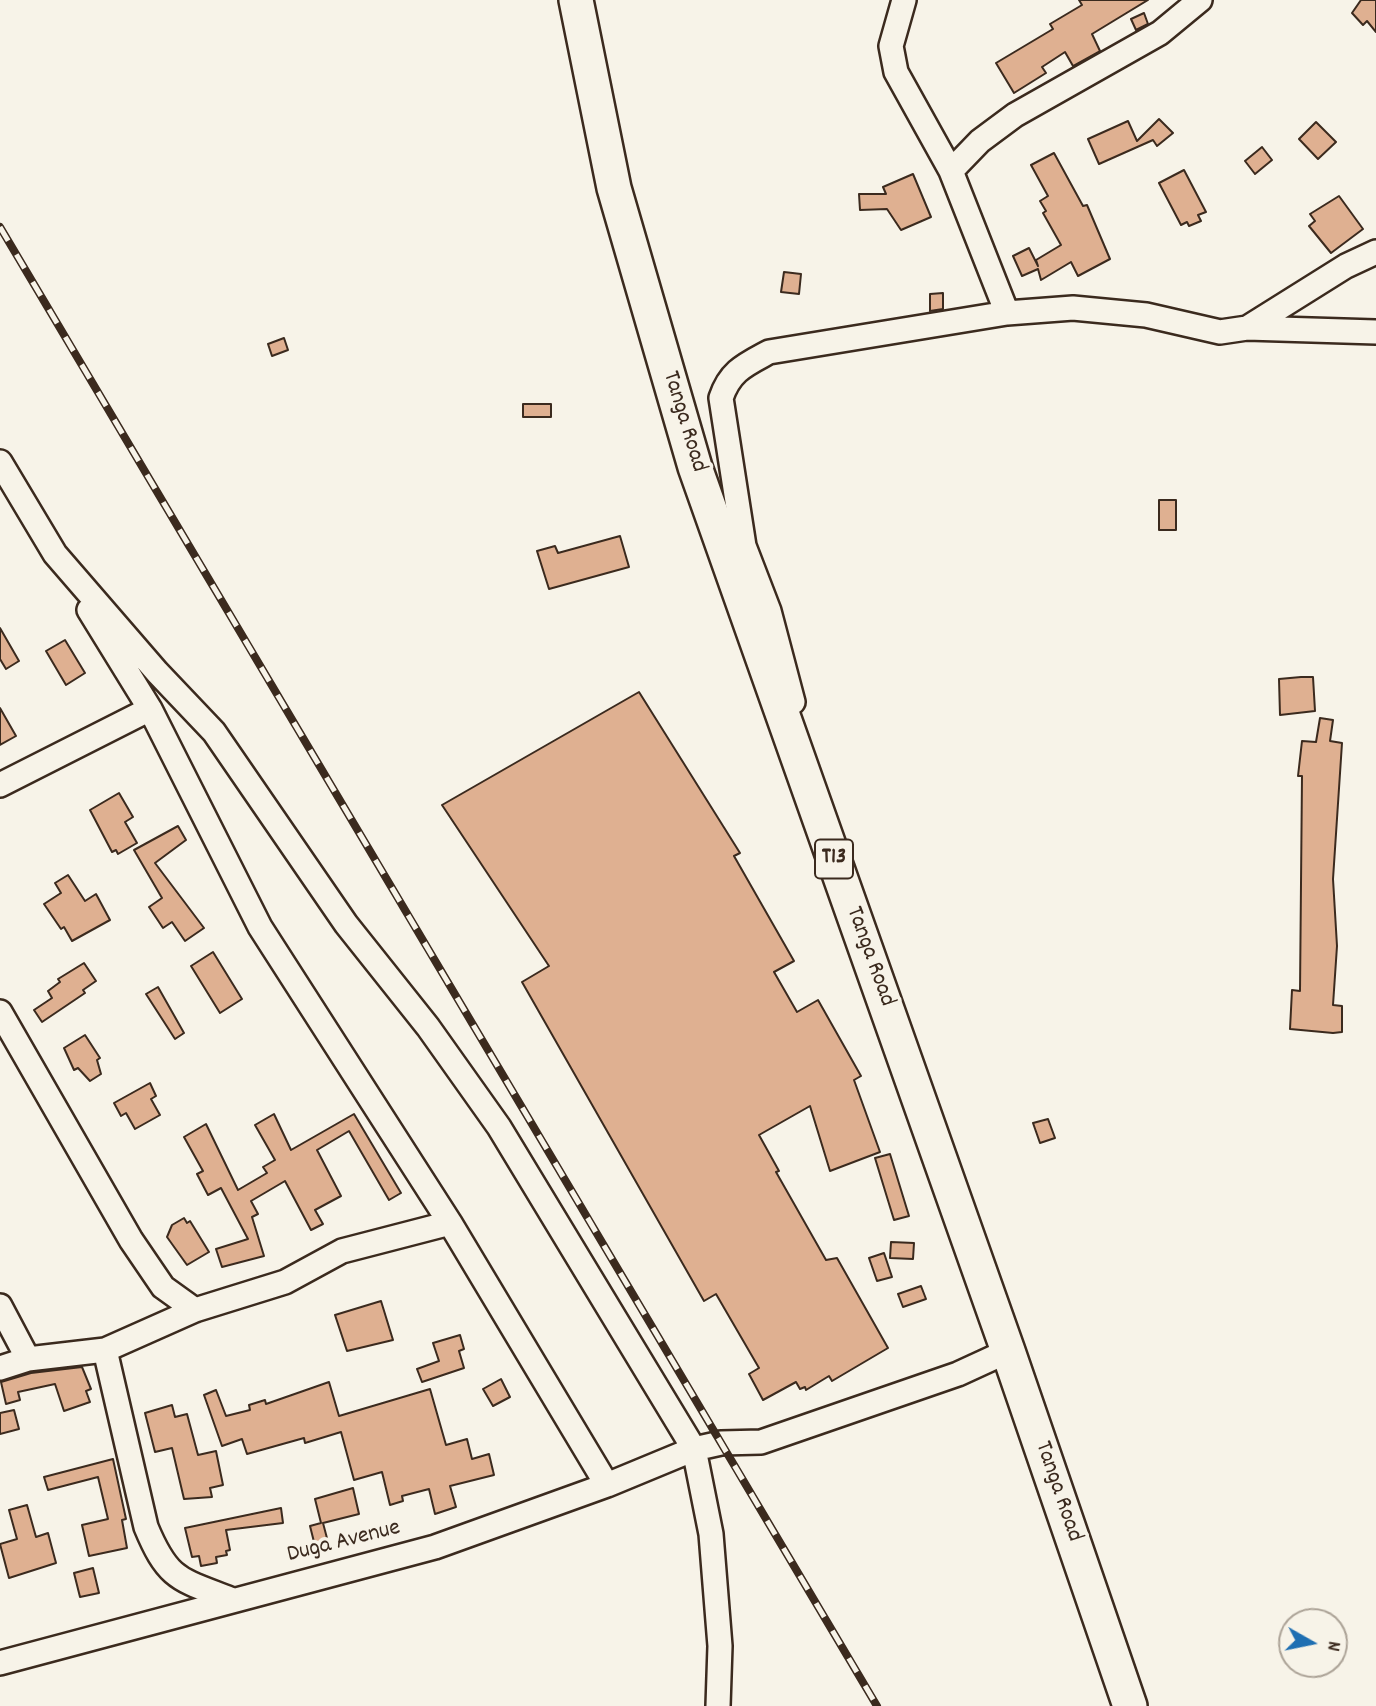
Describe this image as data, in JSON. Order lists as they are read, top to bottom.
{
  "streets": {
    "highway": ["Tanga Road", "T13"],
    "street": ["Duga Avenue"]
  },
  "crossings": [
    ["Tanga Road", "Duga Avenue"]
  ],
  "north": "right"
}
